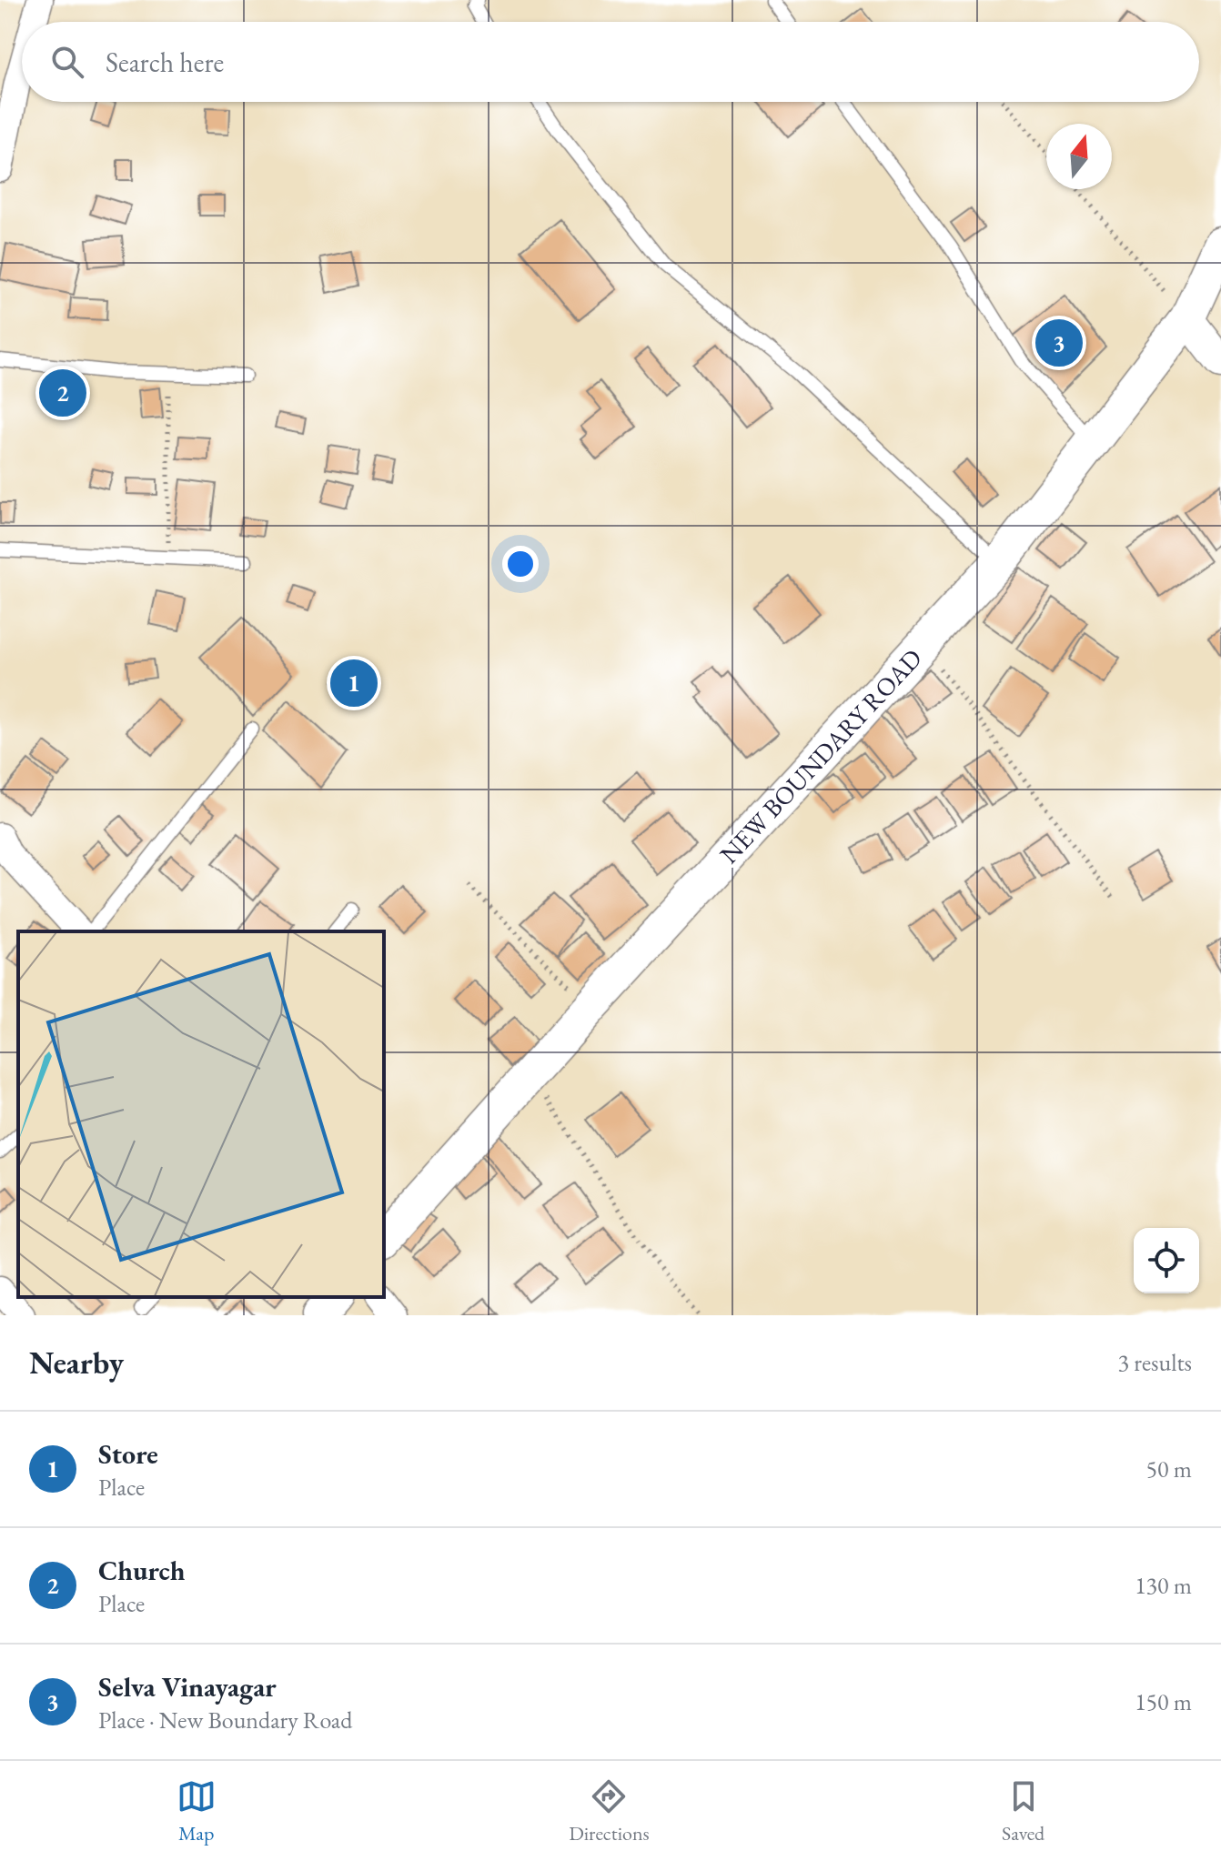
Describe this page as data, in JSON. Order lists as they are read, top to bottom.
{
  "streets": {
    "main road": ["NEW BOUNDARY ROAD"]
  },
  "north": "top",
  "page": {
    "search": "Search here",
    "pins": ["3", "2", "1"],
    "heading": ["Nearby", "3 results"],
    "list": [
      {
        "mark": "1",
        "name": "Store",
        "note": "Place",
        "value": "50 m"
      },
      {
        "mark": "2",
        "name": "Church",
        "note": "Place",
        "value": "130 m"
      },
      {
        "mark": "3",
        "name": "Selva Vinayagar",
        "note": "Place · New Boundary Road",
        "value": "150 m"
      }
    ],
    "nav": ["Map", "Directions", "Saved"]
  }
}
